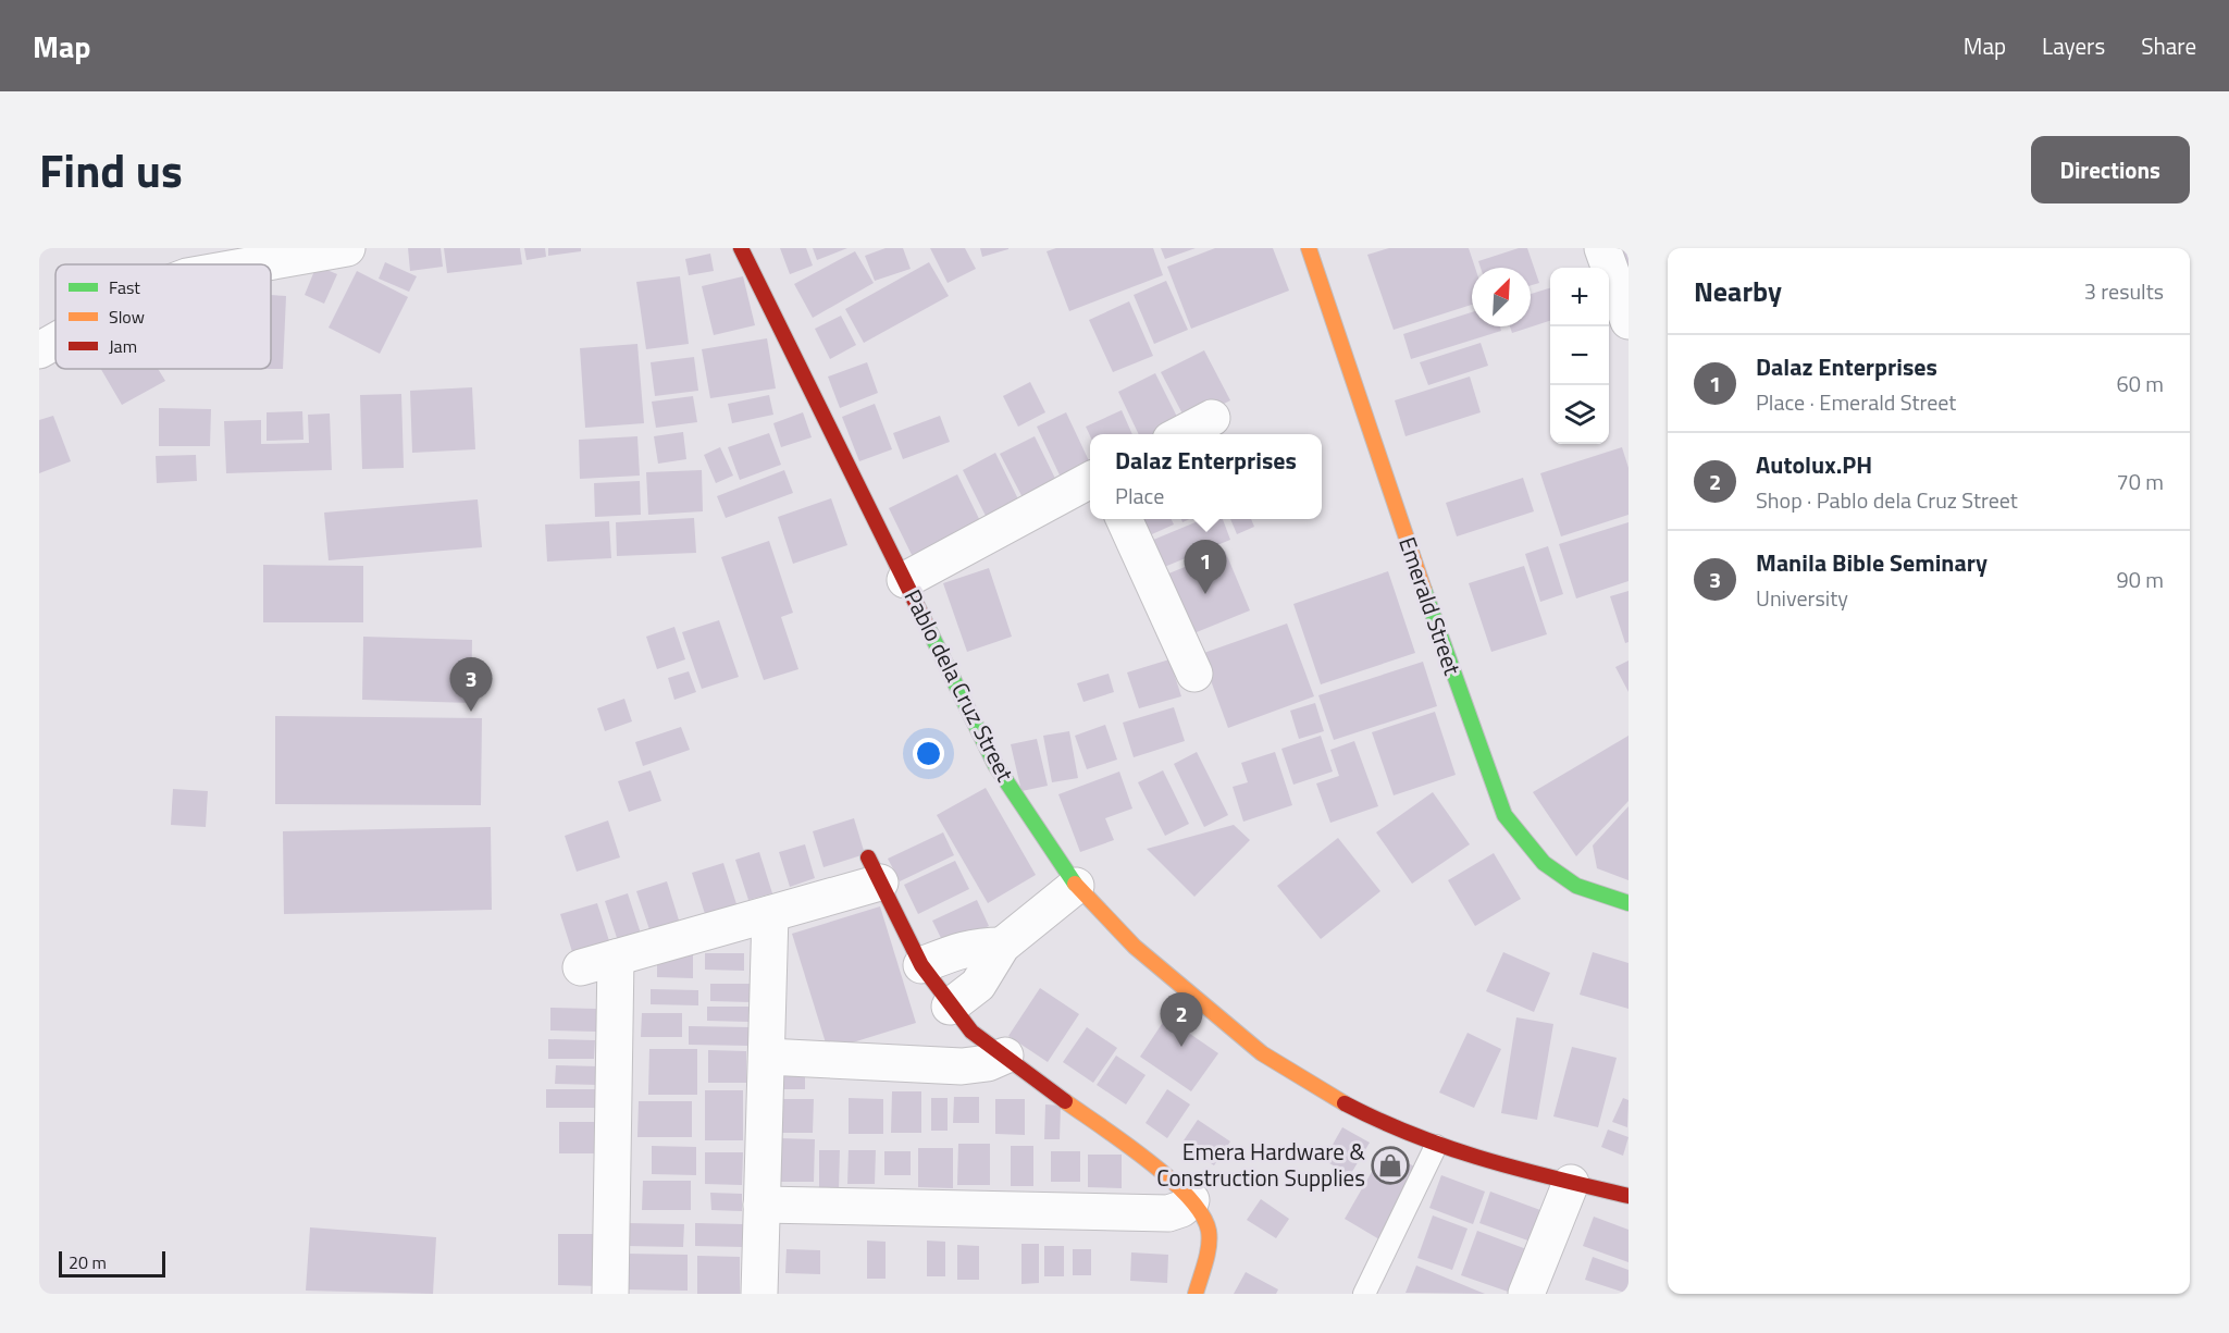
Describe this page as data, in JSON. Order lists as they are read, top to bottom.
{
  "streets": {
    "street": ["Emerald Street", "Pablo dela Cruz Street"]
  },
  "places": {
    "shop": ["Emera Hardware & Construction Supplies"]
  },
  "legend": ["Fast", "Slow", "Jam"],
  "scale_bar": "20 m",
  "north": "top right",
  "page": {
    "header": "Map",
    "nav": ["Map", "Layers", "Share"],
    "title": "Find us",
    "buttons": "Directions",
    "heading": ["Nearby", "3 results"],
    "map_buttons": ["+", "−"],
    "list": [
      {
        "mark": "1",
        "name": "Dalaz Enterprises",
        "note": "Place · Emerald Street",
        "value": "60 m"
      },
      {
        "mark": "2",
        "name": "Autolux.PH",
        "note": "Shop · Pablo dela Cruz Street",
        "value": "70 m"
      },
      {
        "mark": "3",
        "name": "Manila Bible Seminary",
        "note": "University",
        "value": "90 m"
      }
    ],
    "popup": ["Dalaz Enterprises", "Place"],
    "pins": ["1", "3", "2"],
    "scale": "20 m"
  }
}
